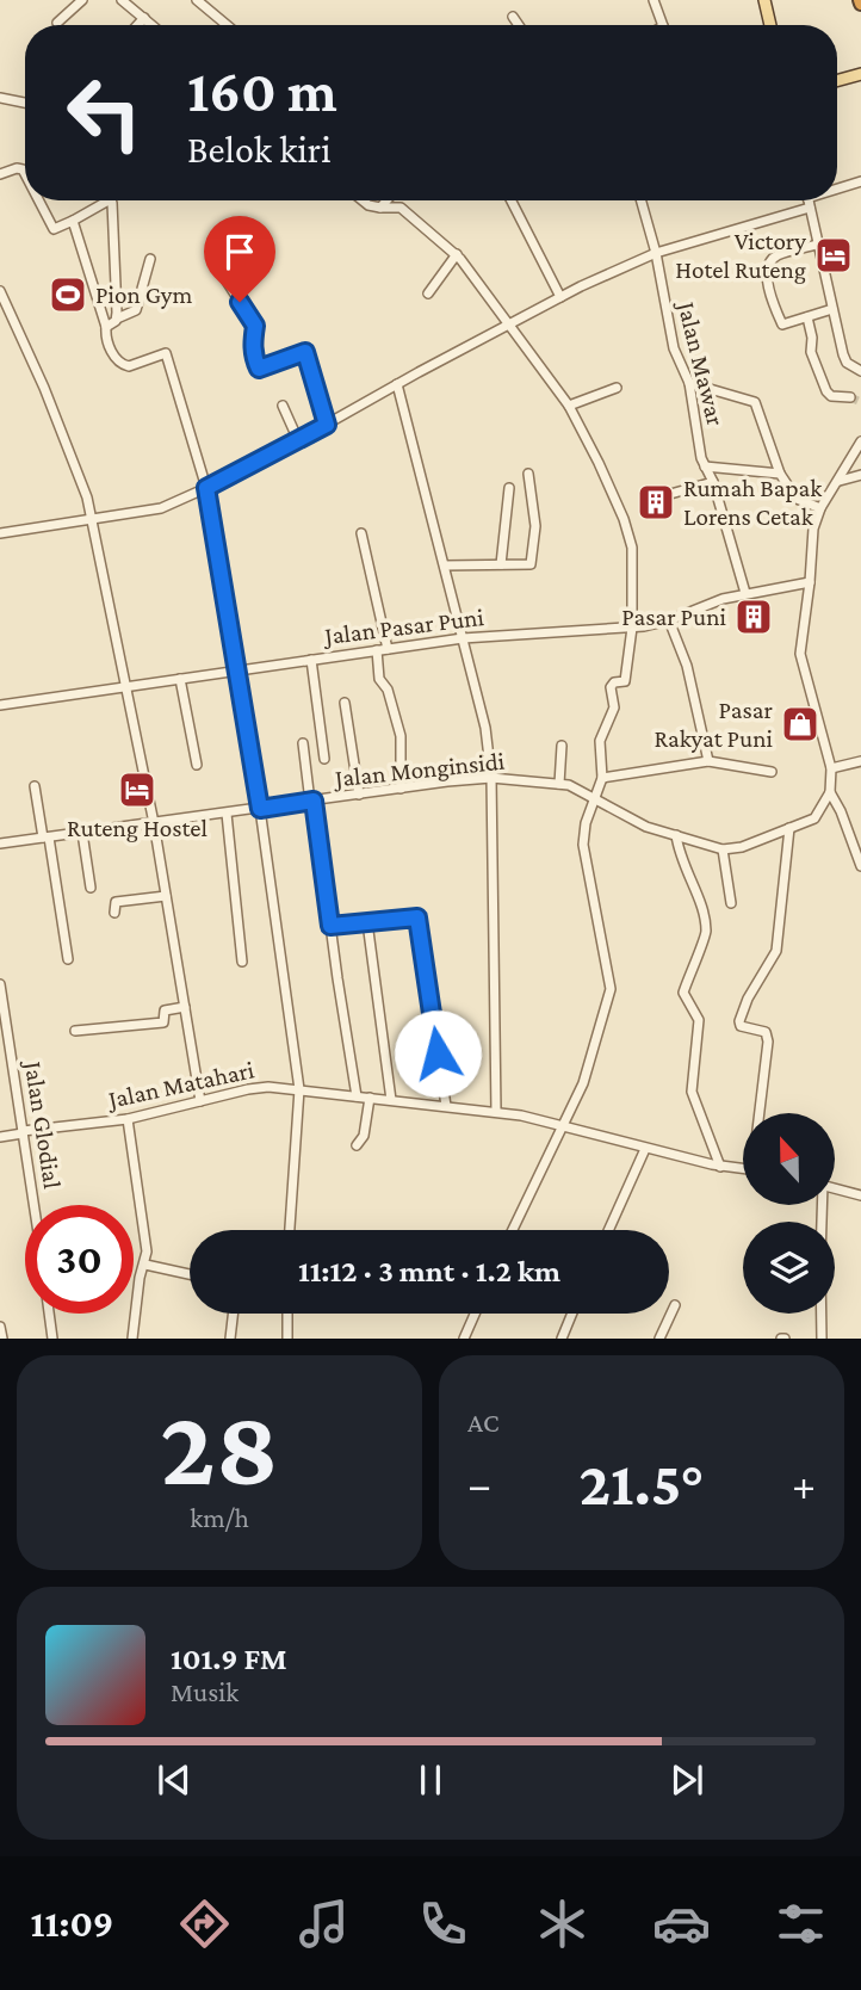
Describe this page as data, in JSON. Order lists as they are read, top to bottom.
{
  "streets": {
    "street": [
      "Jalan Mawar",
      "Jalan Pasar Puni",
      "Jalan Monginsidi",
      "Jalan Matahari",
      "Jalan Glodial"
    ]
  },
  "crossings": [
    ["Jalan Mawar", "Jalan Pasar Puni"],
    ["Jalan Matahari", "Jalan Glodial"]
  ],
  "places": {
    "hotel": ["Victory Hotel Ruteng", "Ruteng Hostel"],
    "sports": ["Pion Gym"],
    "building": ["Rumah Bapak Lorens Cetak", "Pasar Puni"],
    "shop": ["Pasar Rakyat Puni"]
  },
  "north": "top",
  "page": {
    "turn": ["160 m", "Belok kiri"],
    "limit": "30",
    "trip": "11:12 · 3 mnt · 1.2 km",
    "tile": [
      ["28", "km/h"],
      "AC"
    ],
    "heat": ["−", "21.5°", "+"],
    "song": ["101.9 FM", "Musik"],
    "tabs": "11:09"
  }
}
